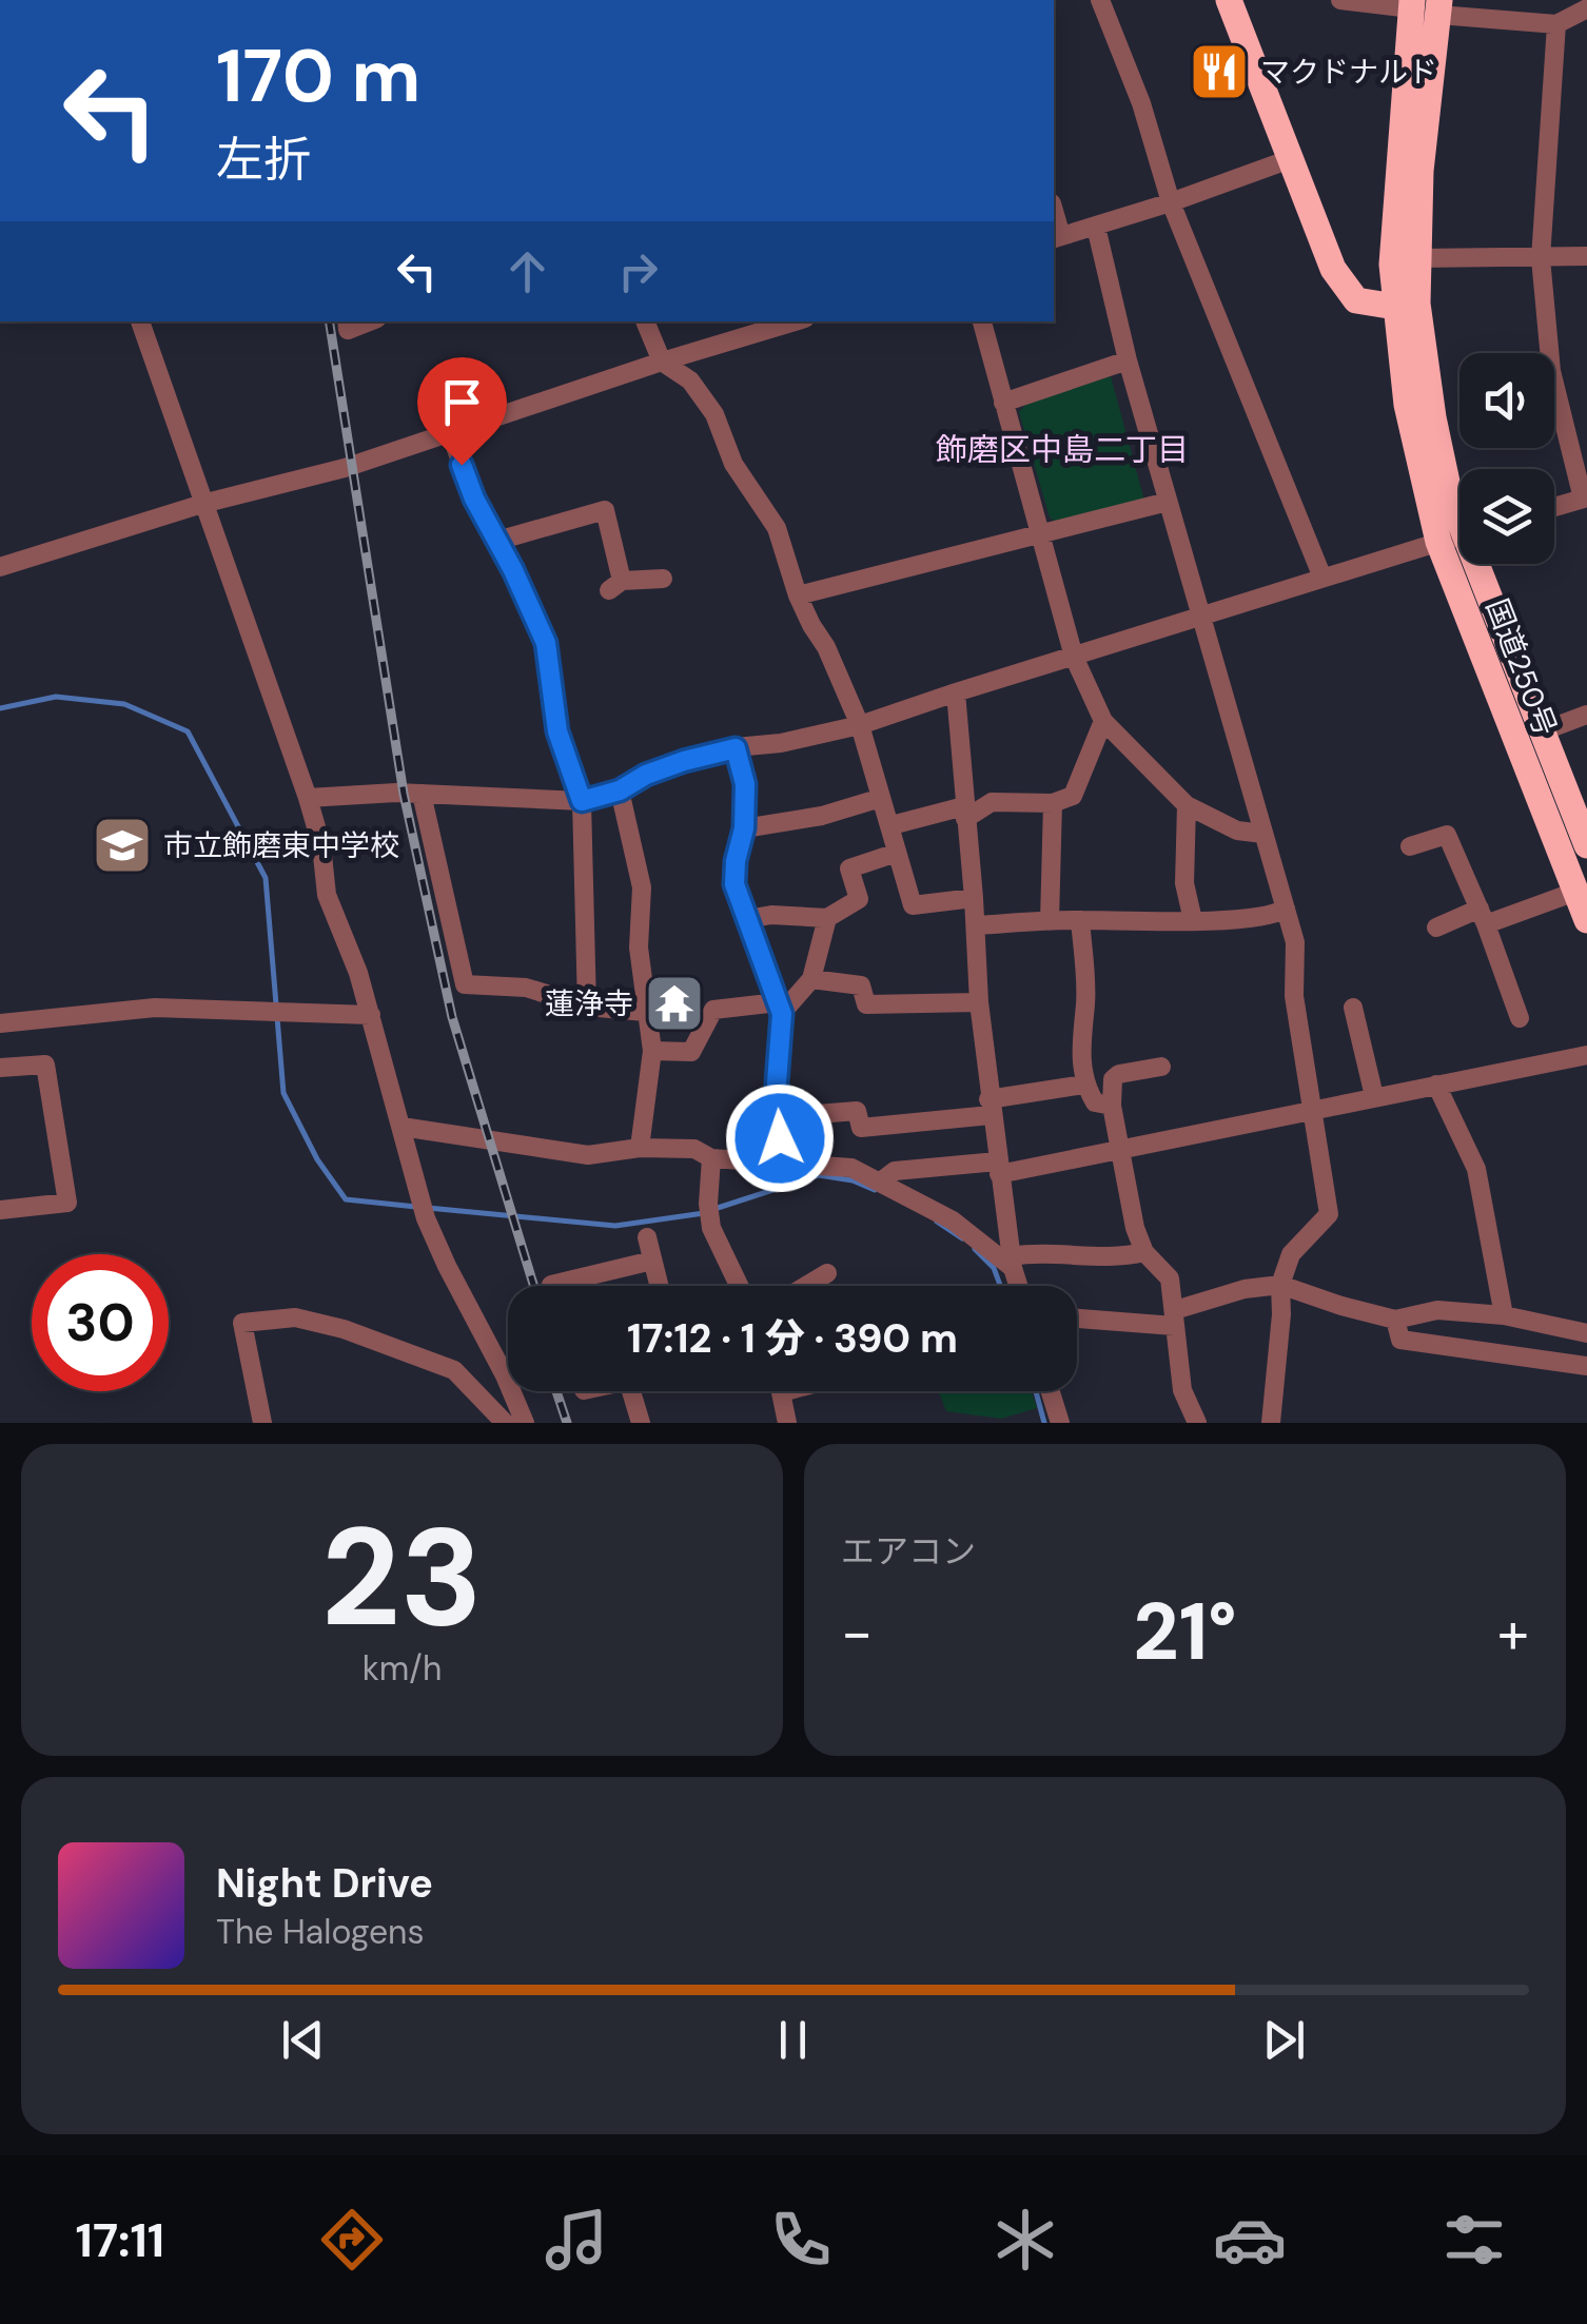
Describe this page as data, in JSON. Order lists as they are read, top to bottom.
{
  "streets": {
    "highway": ["国道250号"]
  },
  "districts": ["飾磨区中島二丁目"],
  "places": {
    "restaurant": ["マクドナルド"],
    "school or university": ["市立飾磨東中学校"],
    "temple": ["蓮浄寺"]
  },
  "page": {
    "turn": ["170 m", "左折"],
    "limit": "30",
    "trip": "17:12 · 1 分 · 390 m",
    "tile": [
      ["23", "km/h"],
      "エアコン"
    ],
    "heat": ["−", "21°", "+"],
    "song": ["Night Drive", "The Halogens"],
    "tabs": "17:11"
  }
}
